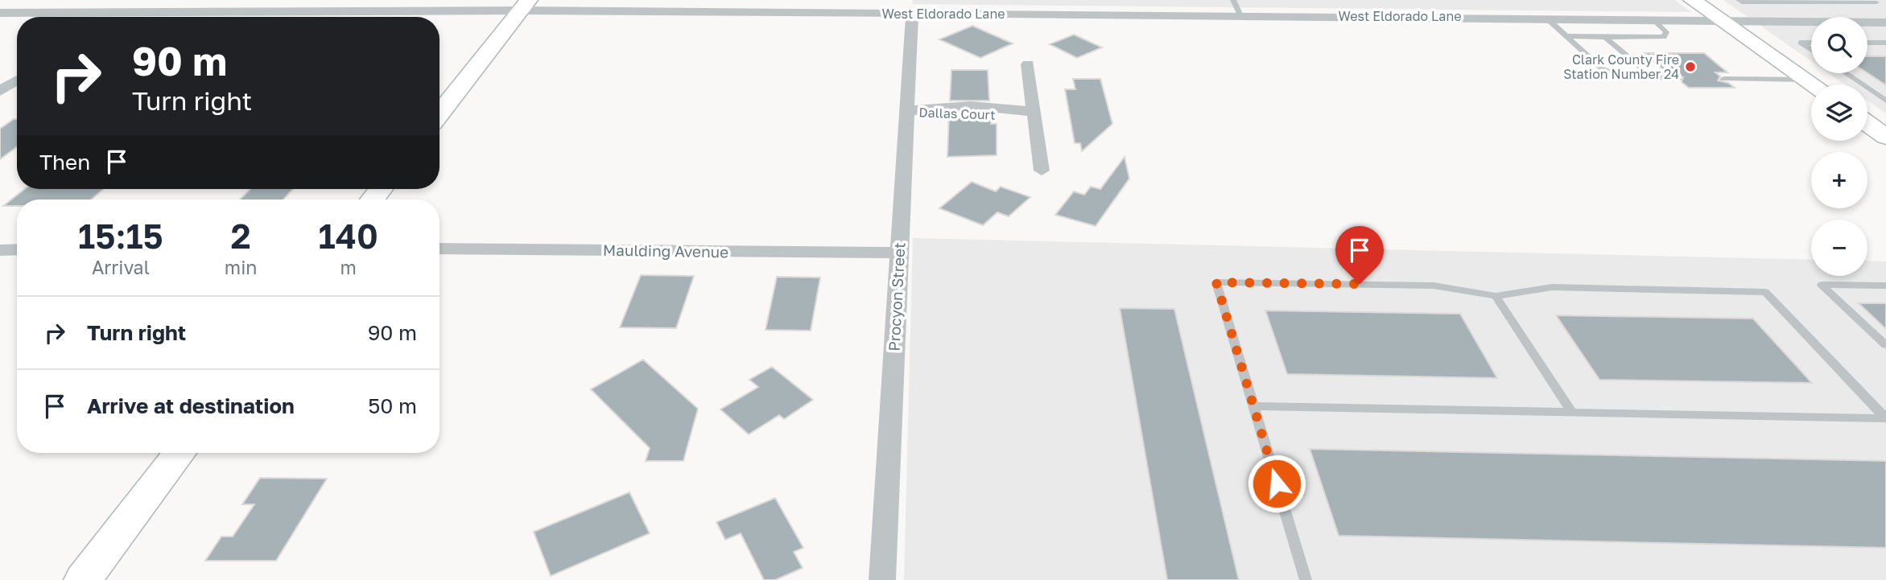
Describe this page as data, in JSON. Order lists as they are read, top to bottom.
{
  "streets": {
    "street": [
      "West Eldorado Lane",
      "Dallas Court",
      "Maulding Avenue",
      "Procyon Street"
    ]
  },
  "crossings": [
    ["West Eldorado Lane", "Procyon Street"],
    ["Dallas Court", "Procyon Street"],
    ["Maulding Avenue", "Procyon Street"]
  ],
  "places": ["Clark County Fire Station Number 24"],
  "page": {
    "map_buttons": ["+", "−"],
    "turn": ["90 m", "Turn right"],
    "then": "Then",
    "eta": [
      "15:15",
      "Arrival",
      "2",
      "min",
      "140",
      "m"
    ],
    "list": [
      {
        "name": "Turn right",
        "value": "90 m"
      },
      {
        "name": "Arrive at destination",
        "value": "50 m"
      }
    ]
  }
}
